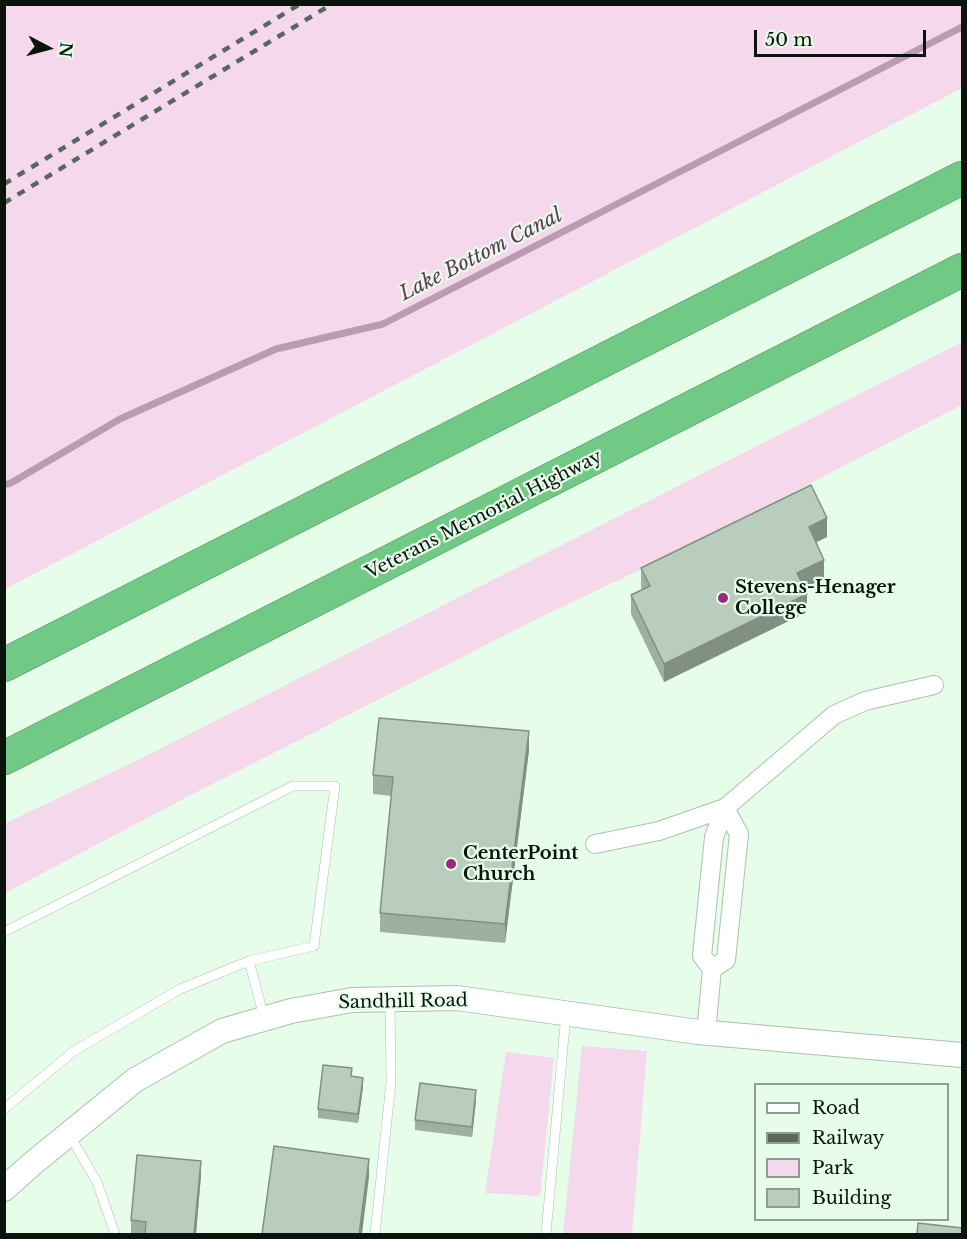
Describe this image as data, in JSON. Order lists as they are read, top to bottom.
{
  "streets": {
    "highway": ["Veterans Memorial Highway"],
    "street": ["Sandhill Road"]
  },
  "water": ["Lake Bottom Canal"],
  "places": ["Stevens-Henager College", "CenterPoint Church"],
  "legend": [
    "Road",
    "Railway",
    "Park",
    "Building"
  ],
  "scale_bar": "50 m",
  "north": "right"
}
